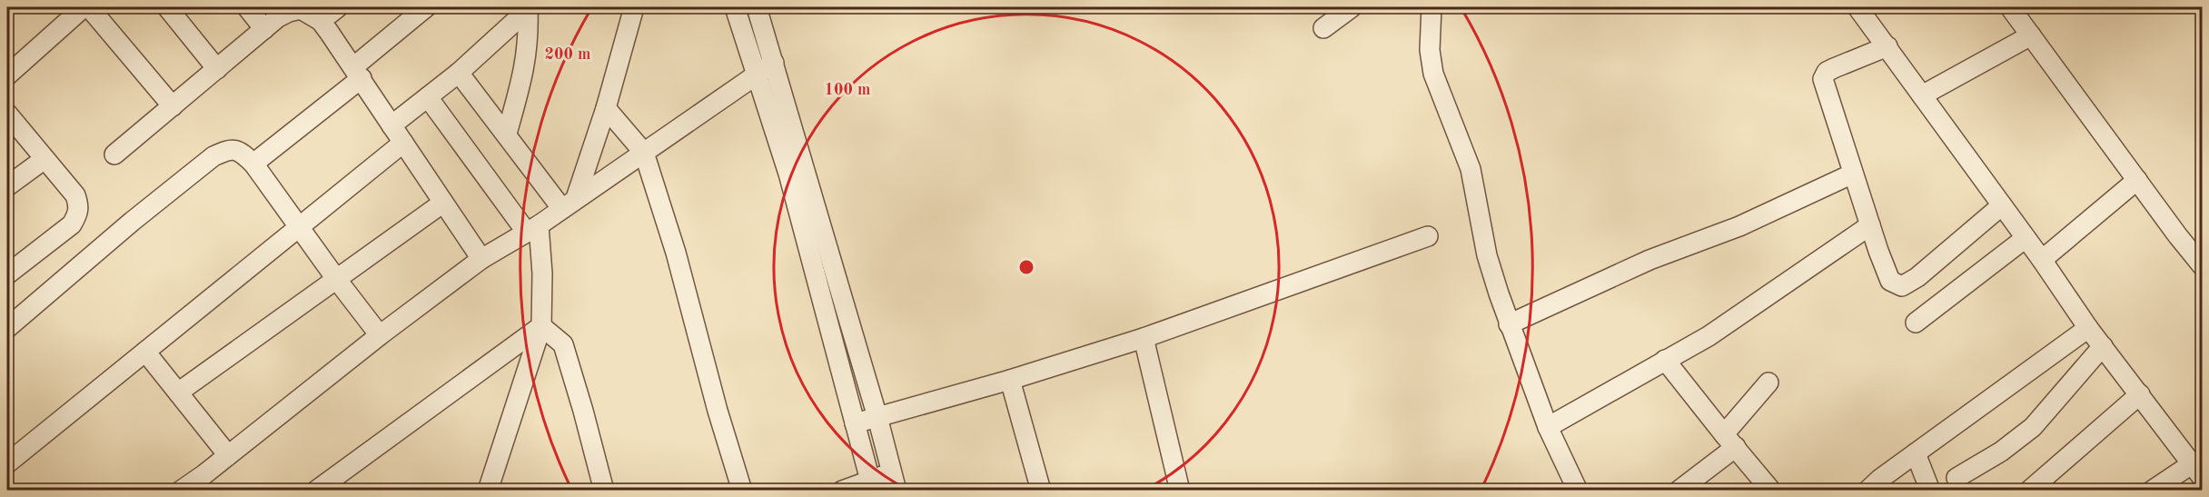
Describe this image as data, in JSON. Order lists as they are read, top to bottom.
{
  "rings": ["200 m", "100 m"]
}
